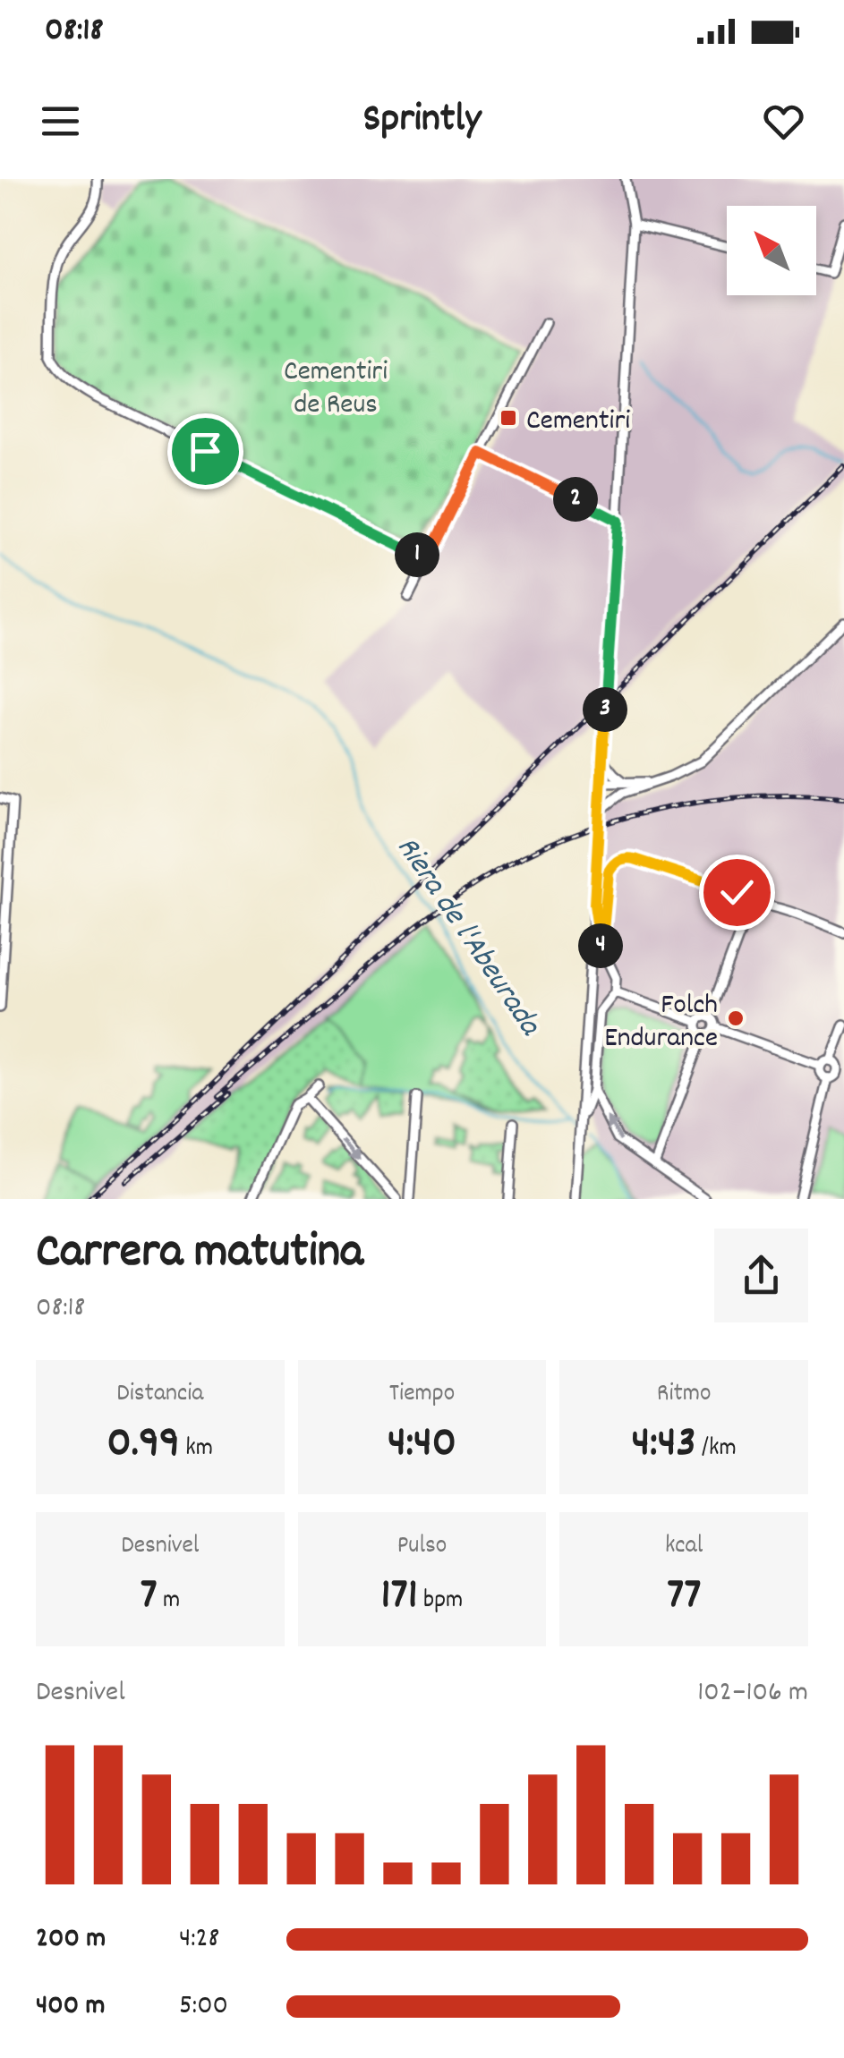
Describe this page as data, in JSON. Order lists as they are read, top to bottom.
{
  "water": ["Riera de l'Abeurada"],
  "parks": ["Cementiri de Reus"],
  "places": {
    "transit": ["Cementiri"],
    "other": ["Folch Endurance"]
  },
  "north": "top left",
  "page": {
    "status": "08:18",
    "header": "Sprintly",
    "pins": [
      "2",
      "1",
      "3",
      "4"
    ],
    "heading": ["Carrera matutina", "08:18"],
    "stats": [
      ["Distancia", "0.99 km"],
      ["Tiempo", "4:40"],
      ["Ritmo", "4:43 /km"],
      ["Desnivel", "7 m"],
      ["Pulso", "171 bpm"],
      ["kcal", "77"]
    ],
    "chart": ["Desnivel", "102–106 m"],
    "list": [
      {
        "name": "200 m",
        "note": "4:28"
      },
      {
        "name": "400 m",
        "note": "5:00"
      }
    ]
  }
}
